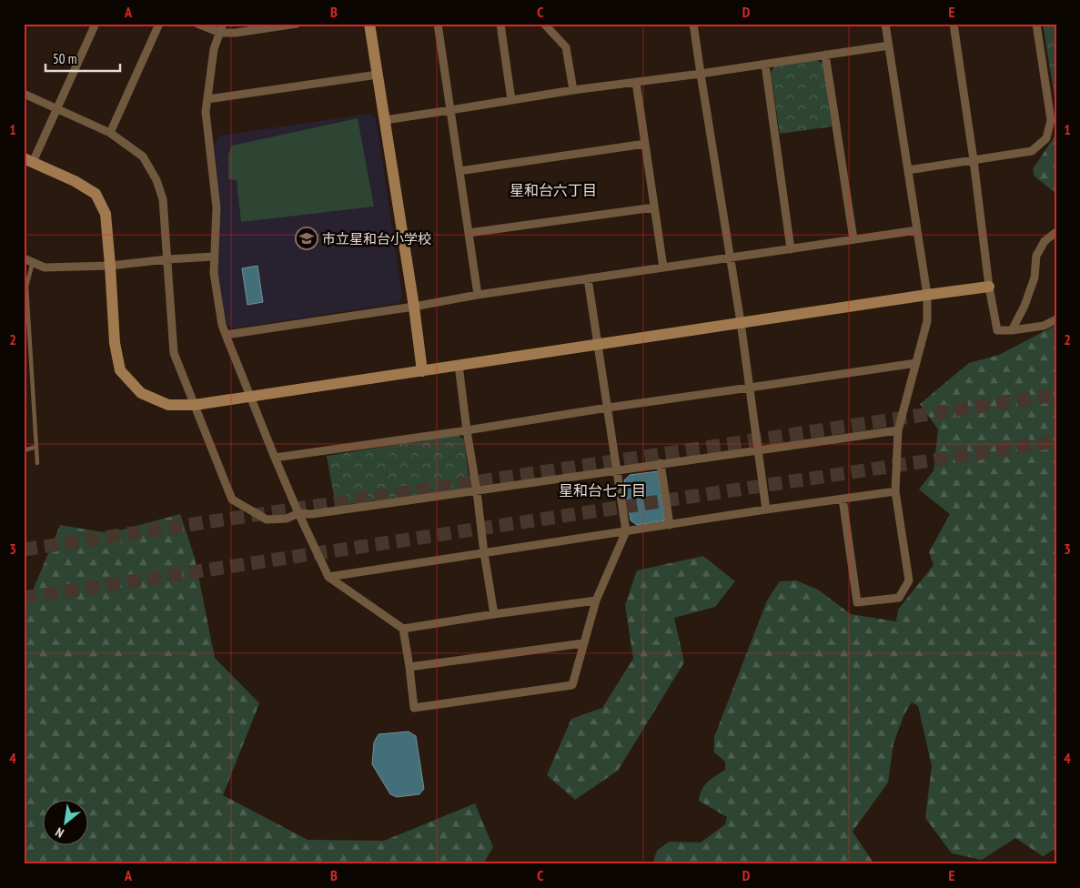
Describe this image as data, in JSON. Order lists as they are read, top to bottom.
{
  "districts": ["星和台六丁目", "星和台七丁目"],
  "places": {
    "school or university": ["市立星和台小学校"]
  },
  "scale_bar": "50 m",
  "north": "bottom left",
  "grid": {
    "columns": [
      "A",
      "B",
      "C",
      "D",
      "E"
    ],
    "rows": [
      "1",
      "2",
      "3",
      "4"
    ]
  }
}
